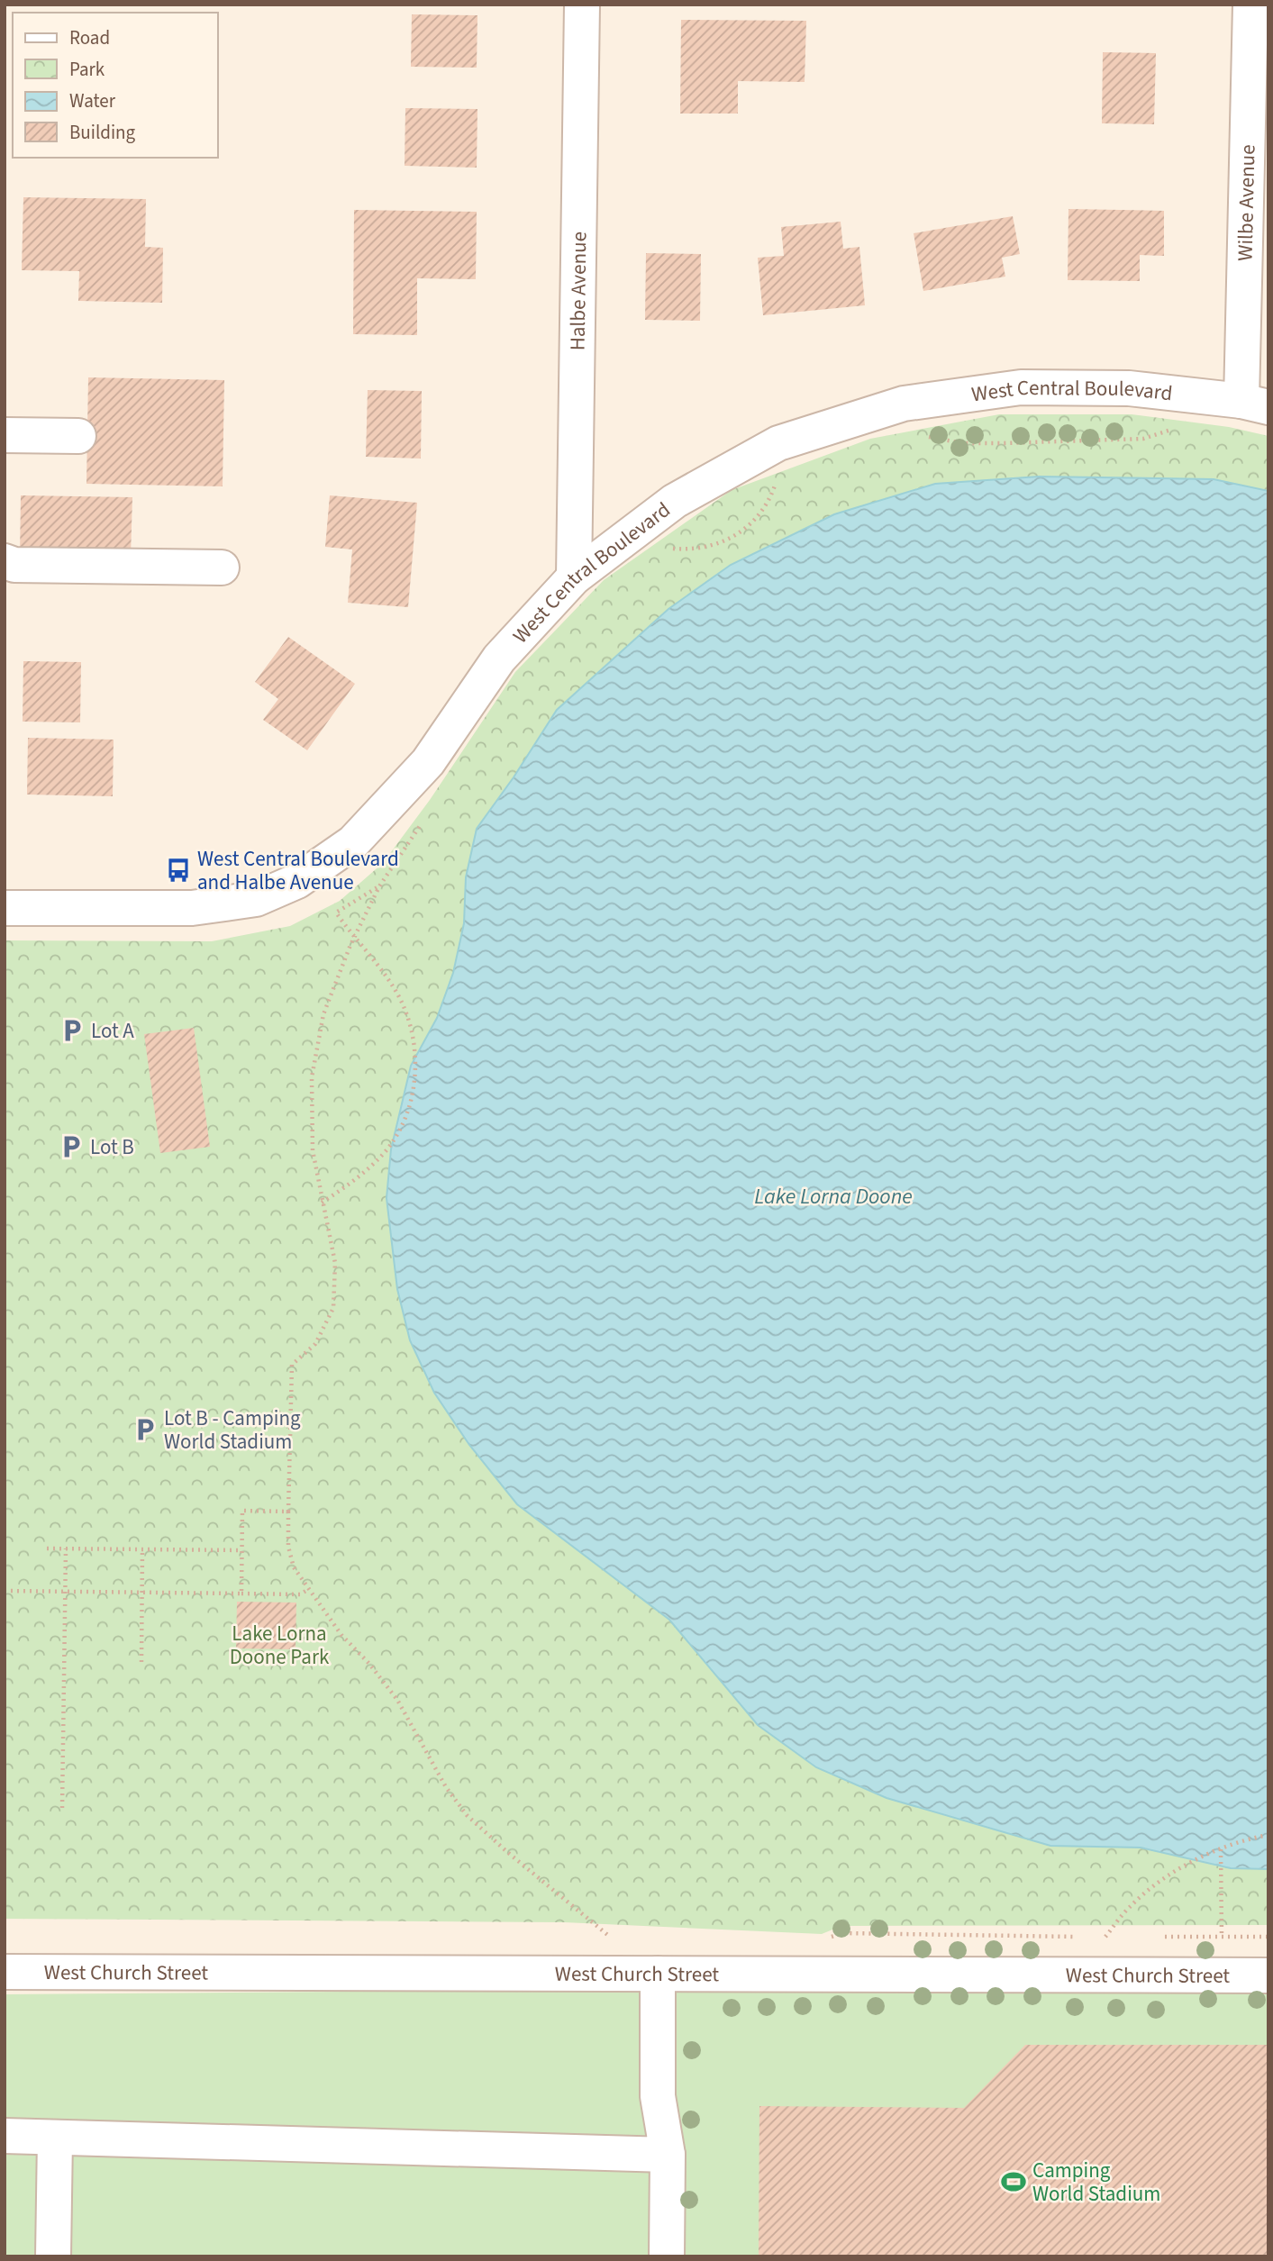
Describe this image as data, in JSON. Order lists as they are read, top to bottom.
{
  "streets": {
    "street": [
      "Wilbe Avenue",
      "Halbe Avenue",
      "West Central Boulevard",
      "West Church Street"
    ]
  },
  "crossings": [
    ["Wilbe Avenue", "West Central Boulevard"],
    ["Halbe Avenue", "West Central Boulevard"]
  ],
  "water": ["Lake Lorna Doone"],
  "parks": ["Lake Lorna Doone Park"],
  "places": {
    "bus stop": ["West Central Boulevard and Halbe Avenue"],
    "parking": ["Lot A", "Lot B", "Lot B - Camping World Stadium"],
    "sports": ["Camping World Stadium"]
  },
  "legend": [
    "Road",
    "Park",
    "Water",
    "Building"
  ]
}
